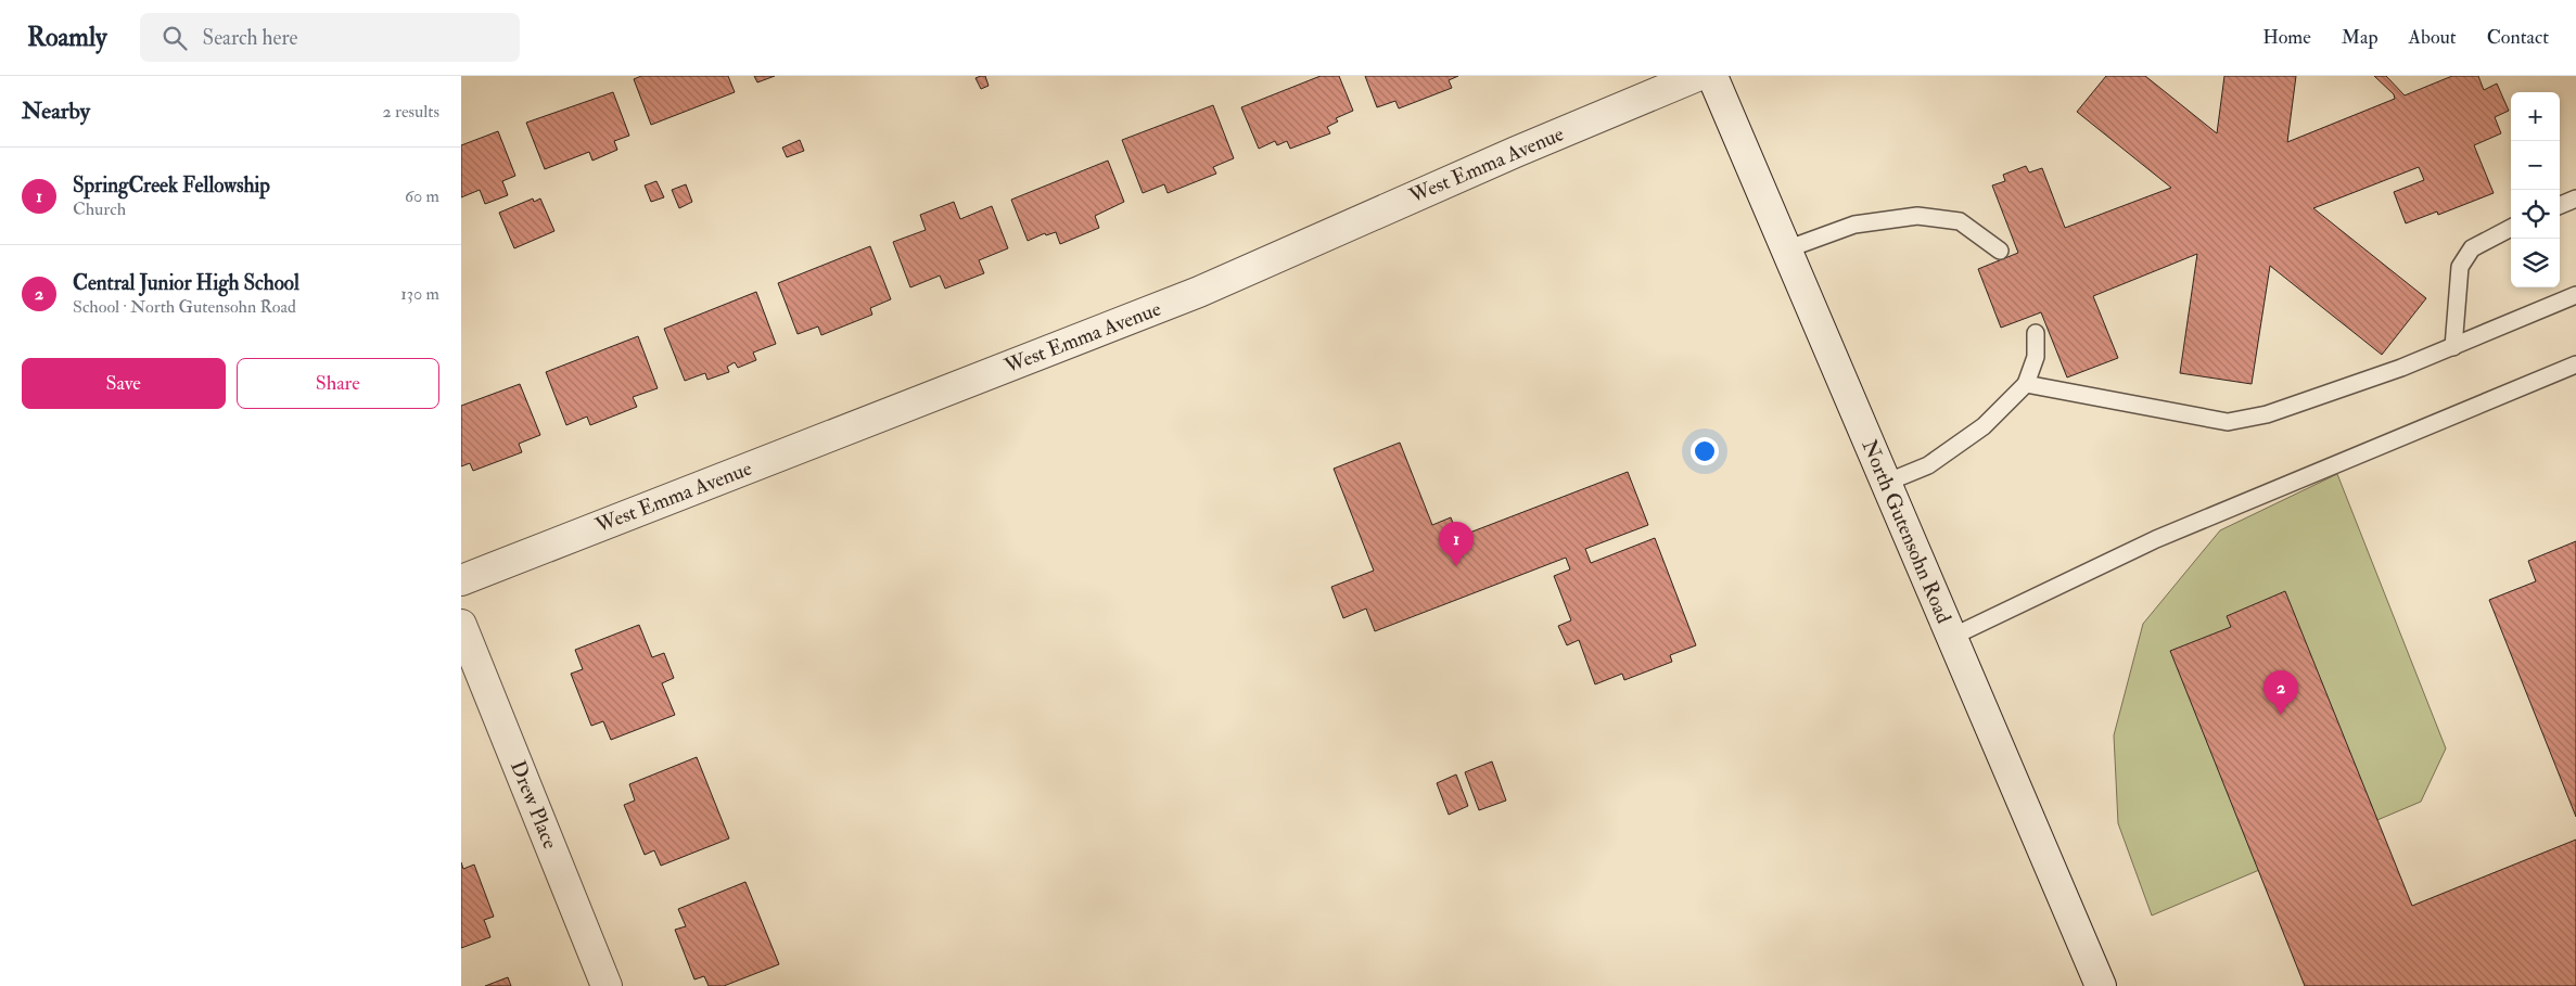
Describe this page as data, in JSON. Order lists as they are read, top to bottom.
{
  "streets": {
    "street": ["West Emma Avenue", "North Gutensohn Road", "Drew Place"]
  },
  "page": {
    "header": "Roamly",
    "search": "Search here",
    "nav": [
      "Home",
      "Map",
      "About",
      "Contact"
    ],
    "heading": ["Nearby", "2 results"],
    "map_buttons": ["+", "−"],
    "list": [
      {
        "mark": "1",
        "name": "SpringCreek Fellowship",
        "note": "Church",
        "value": "60 m"
      },
      {
        "mark": "2",
        "name": "Central Junior High School",
        "note": "School · North Gutensohn Road",
        "value": "130 m"
      }
    ],
    "buttons": ["Save", "Share"],
    "pins": ["1", "2"]
  }
}
